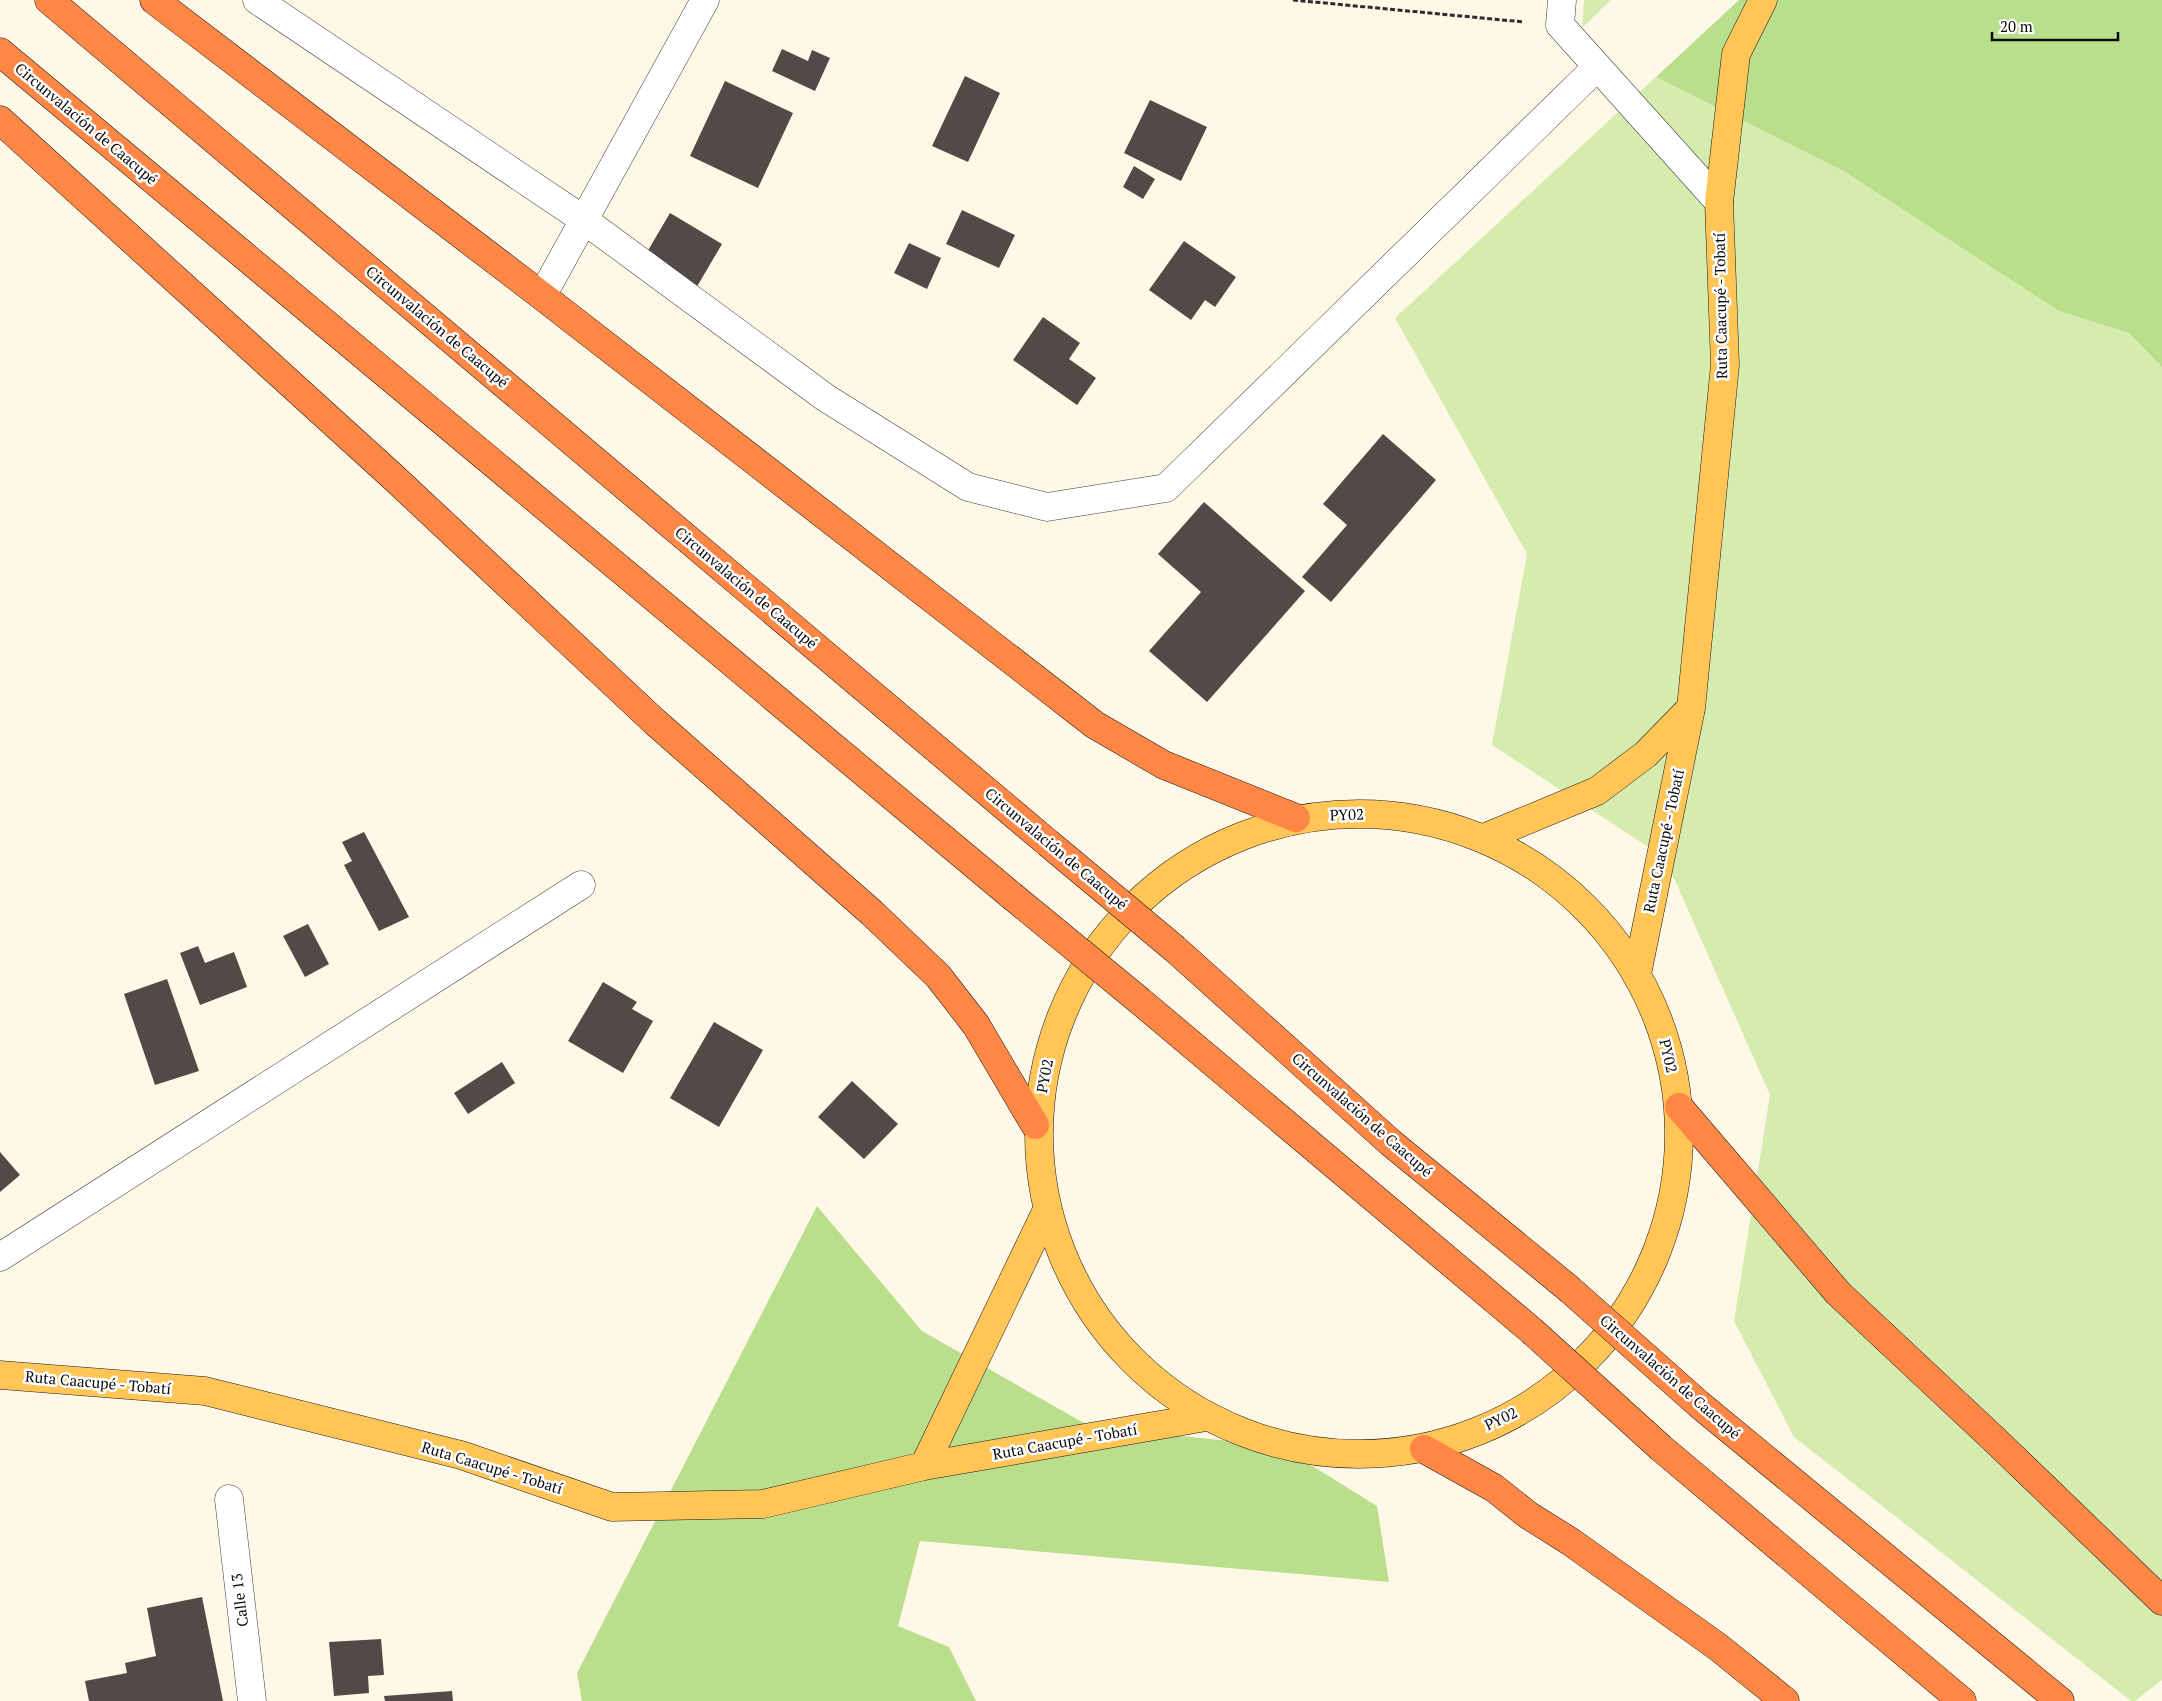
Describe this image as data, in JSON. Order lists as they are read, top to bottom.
{
  "streets": {
    "highway": ["Circunvalación de Caacupé"],
    "main road": ["Ruta Caacupé - Tobatí", "PY02"],
    "street": ["Calle 13"]
  },
  "crossings": [
    ["Ruta Caacupé - Tobatí", "PY02"]
  ],
  "scale_bar": "20 m"
}
